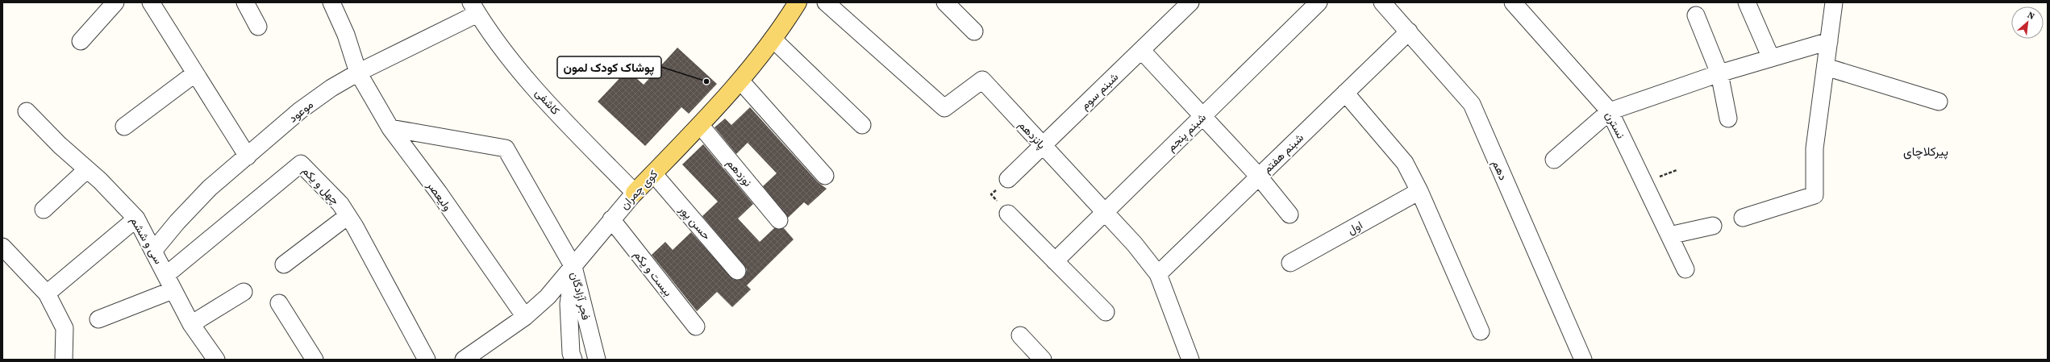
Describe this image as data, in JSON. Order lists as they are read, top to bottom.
{
  "streets": {
    "main road": ["کوی چمران"],
    "street": [
      "شبنم سوم",
      "کاشفی",
      "موعود",
      "نسترن",
      "شبنم پنجم",
      "پانزدهم",
      "شبنم هفتم",
      "دهم",
      "نوزدهم",
      "چهل و یکم",
      "ولیعصر",
      "حسن پور",
      "اول",
      "سی و ششم",
      "بیست و یکم",
      "فجر آزادگان"
    ]
  },
  "crossings": [
    ["شبنم سوم", "پانزدهم"],
    ["کاشفی", "موعود"],
    ["کاشفی", "کوی چمران"],
    ["موعود", "ولیعصر"],
    ["موعود", "سی و ششم"],
    ["شبنم پنجم", "پانزدهم"],
    ["پانزدهم", "شبنم هفتم"],
    ["شبنم هفتم", "دهم"],
    ["نوزدهم", "کوی چمران"],
    ["چهل و یکم", "سی و ششم"],
    ["کوی چمران", "ولیعصر"],
    ["کوی چمران", "حسن پور"],
    ["کوی چمران", "بیست و یکم"],
    ["کوی چمران", "فجر آزادگان"]
  ],
  "districts": ["پیرکلاچای"],
  "places": ["پوشاک کودک لمون"],
  "north": "top right"
}
